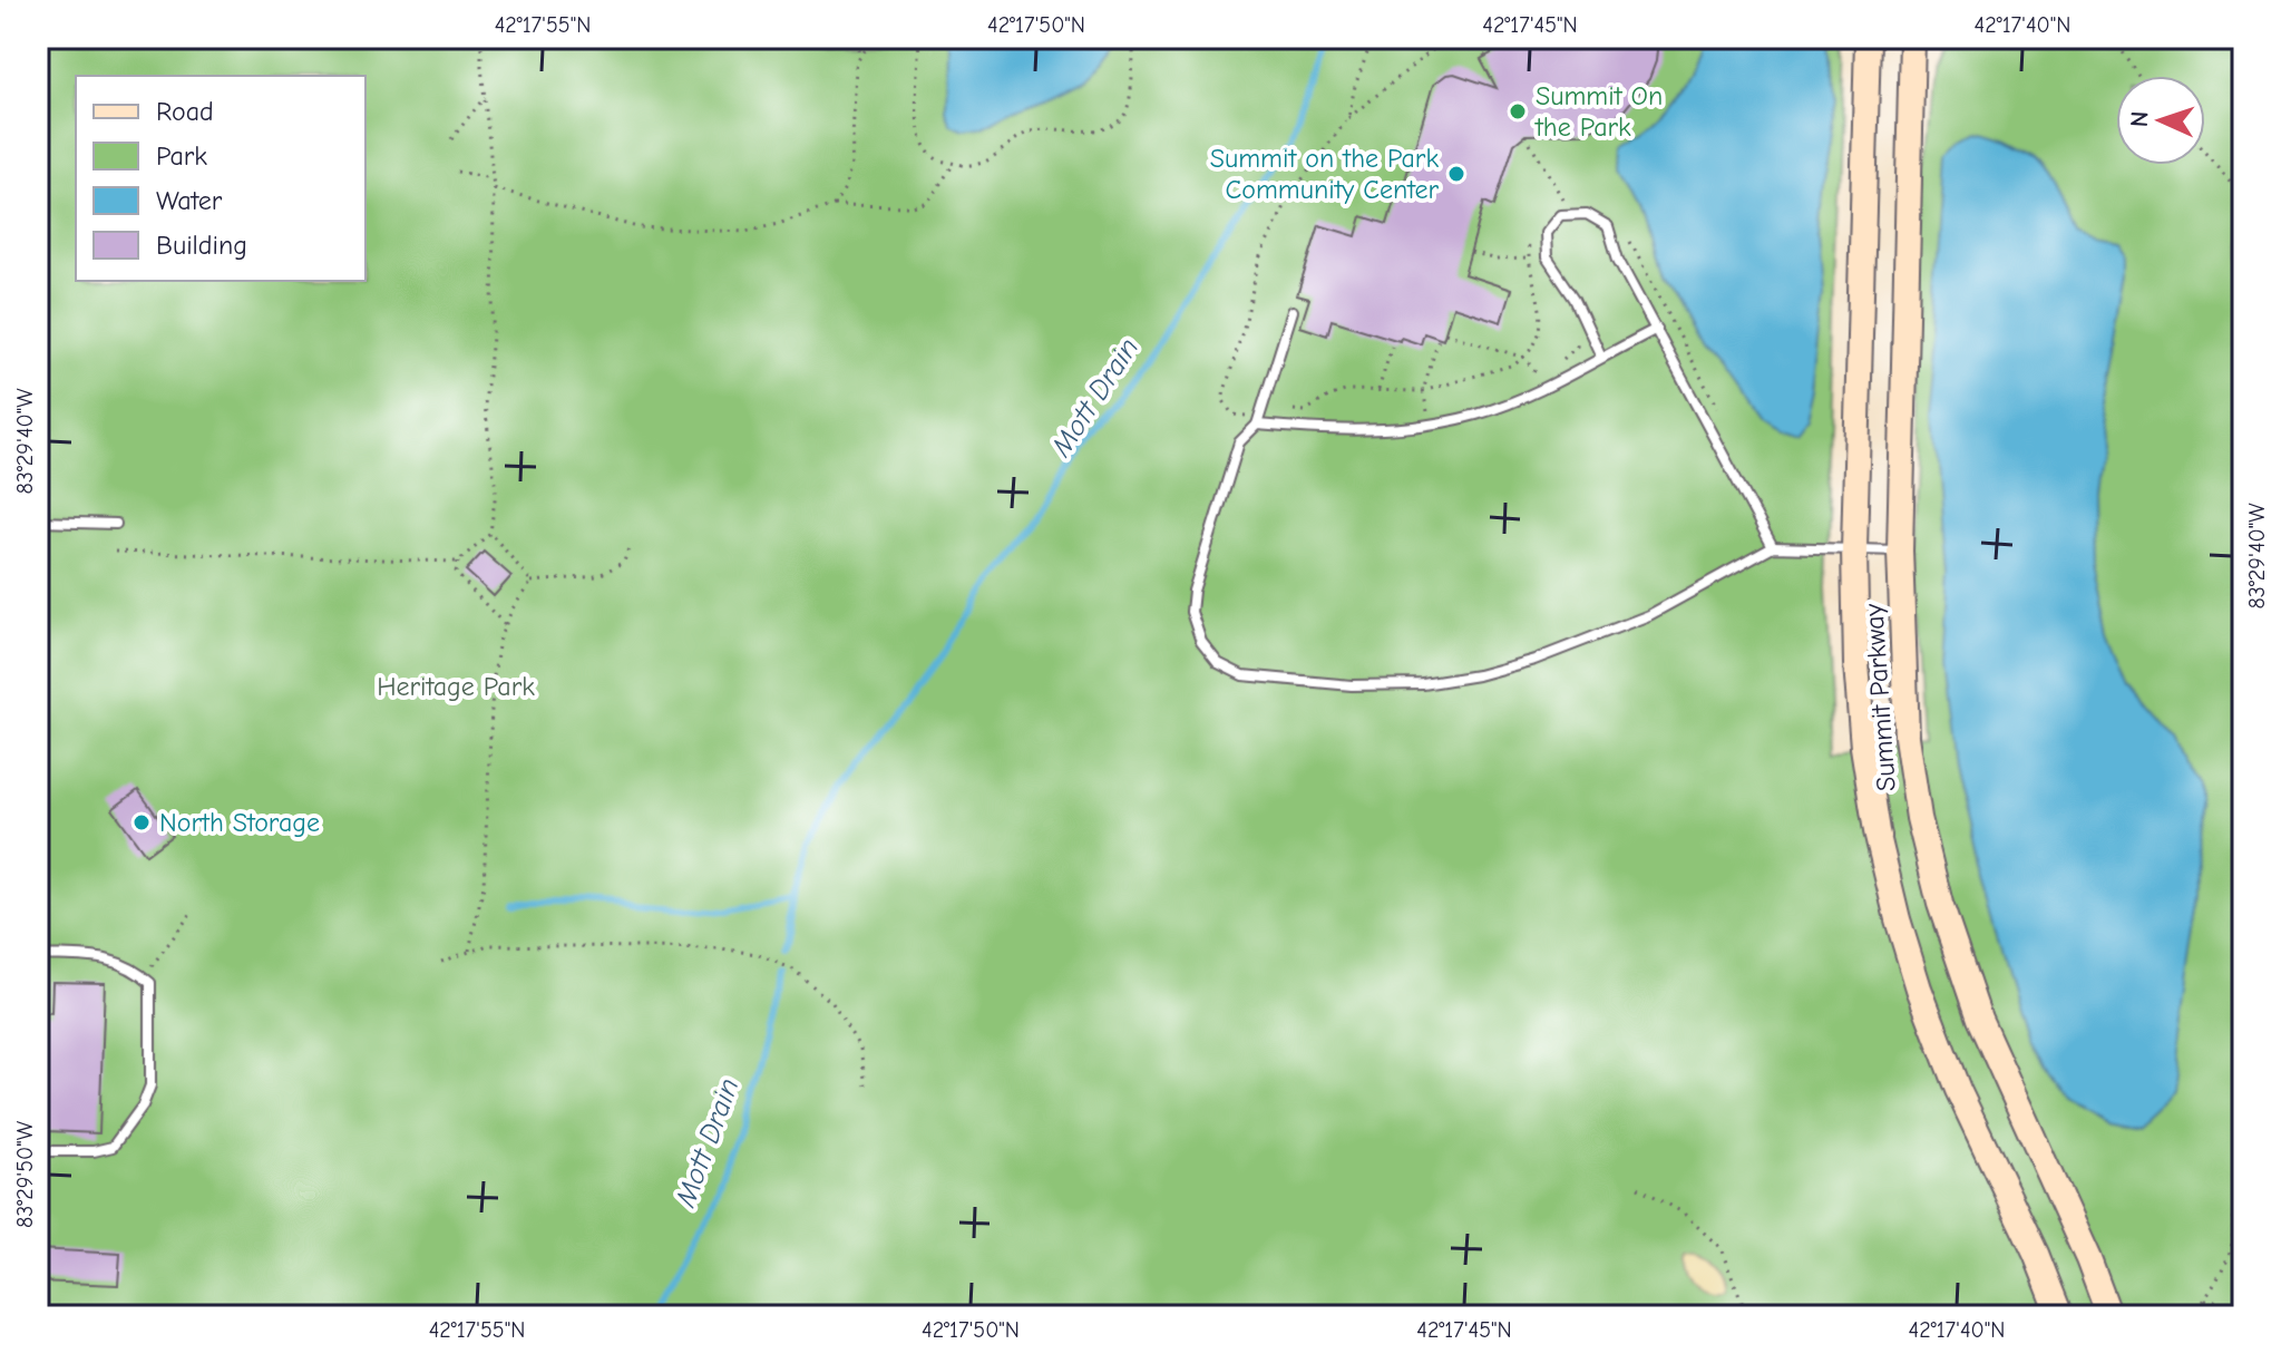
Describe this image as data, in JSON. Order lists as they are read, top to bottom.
{
  "streets": {
    "street": ["Summit Parkway"]
  },
  "water": ["Mott Drain"],
  "parks": ["Heritage Park"],
  "places": ["Summit On the Park", "Summit on the Park Community Center", "North Storage"],
  "legend": [
    "Road",
    "Park",
    "Water",
    "Building"
  ],
  "north": "left",
  "coordinates": [
    "42°17'55\"N",
    "42°17'50\"N",
    "42°17'45\"N",
    "42°17'40\"N",
    "83°29'40\"W",
    "83°29'50\"W"
  ]
}
